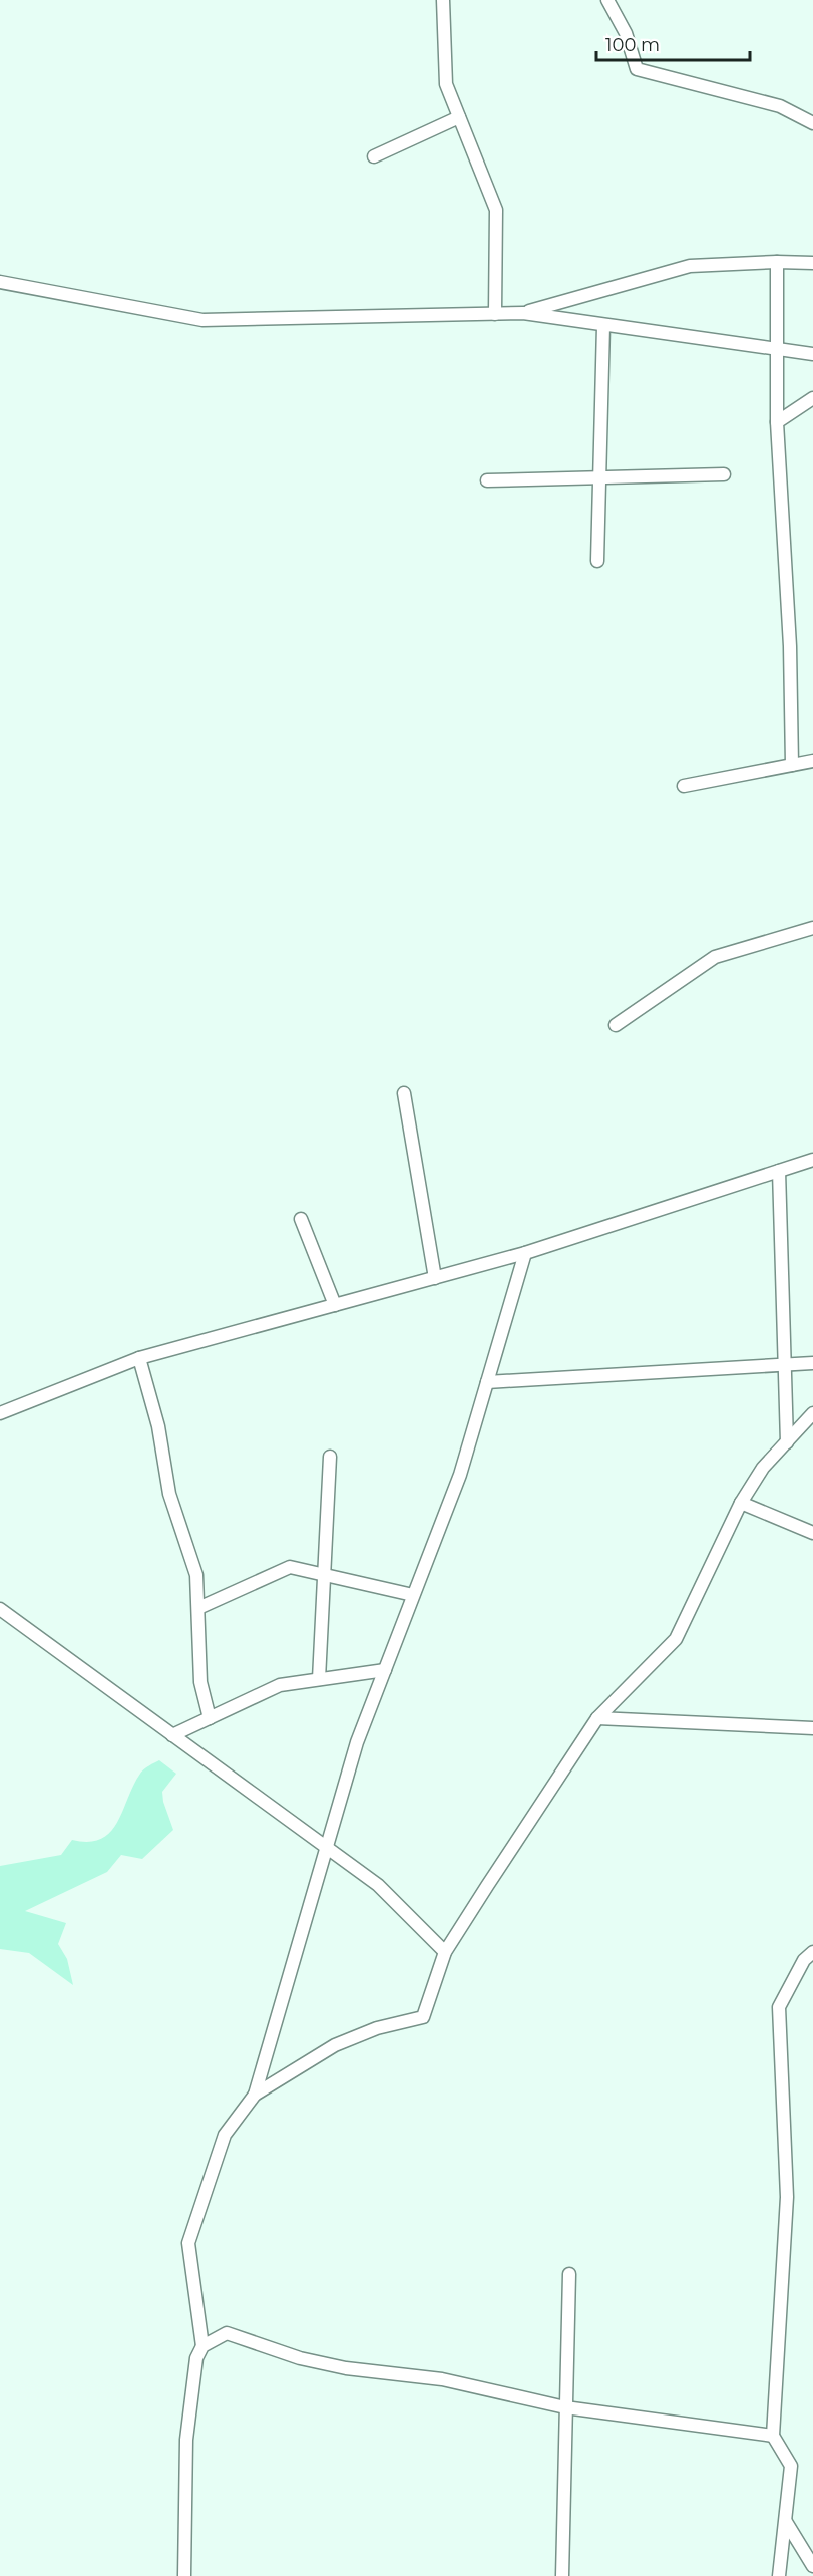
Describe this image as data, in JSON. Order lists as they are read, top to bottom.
{
  "scale_bar": "100 m"
}
